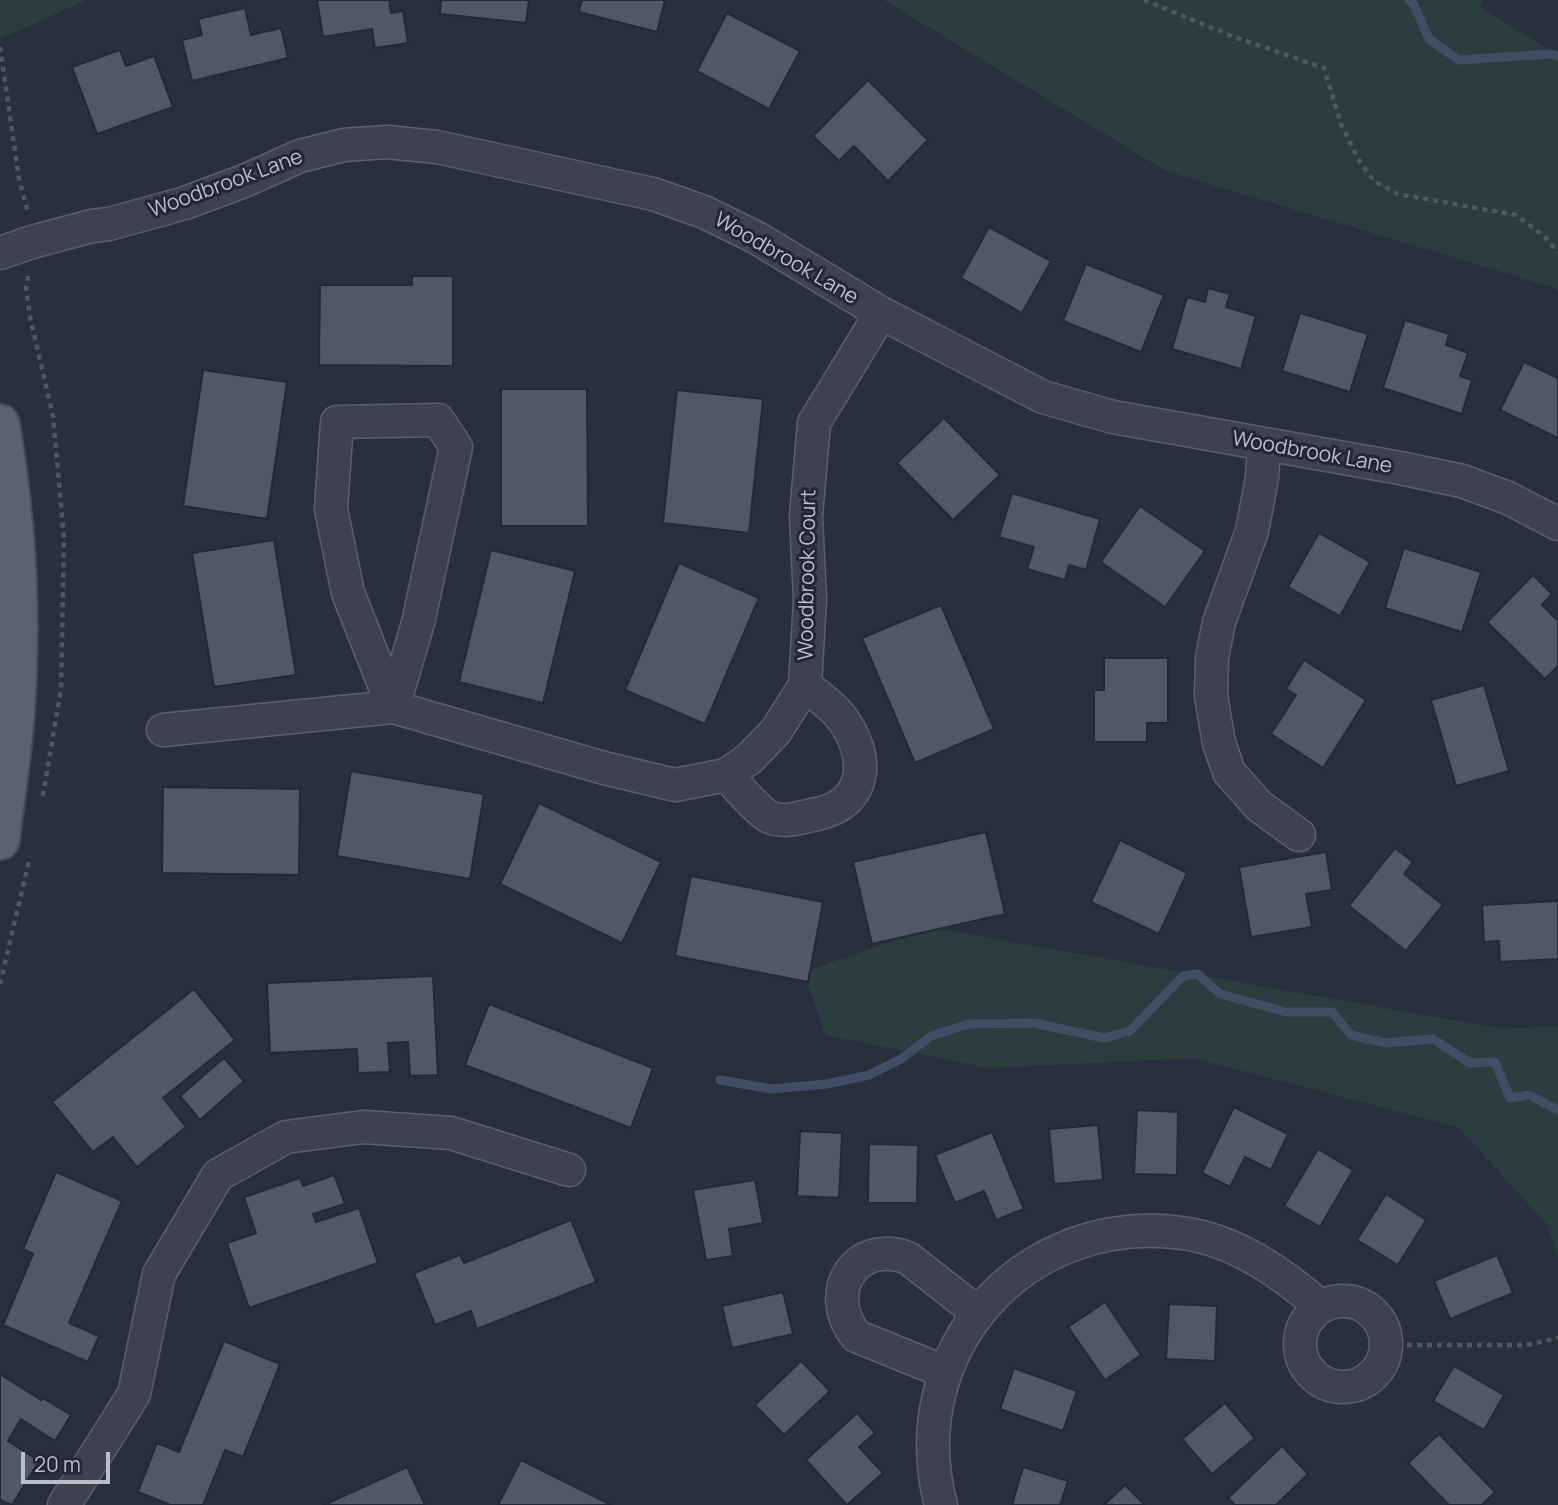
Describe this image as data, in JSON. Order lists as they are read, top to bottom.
{
  "streets": {
    "street": ["Woodbrook Lane", "Woodbrook Court"]
  },
  "crossings": [
    ["Woodbrook Lane", "Woodbrook Court"]
  ],
  "scale_bar": "20 m"
}
